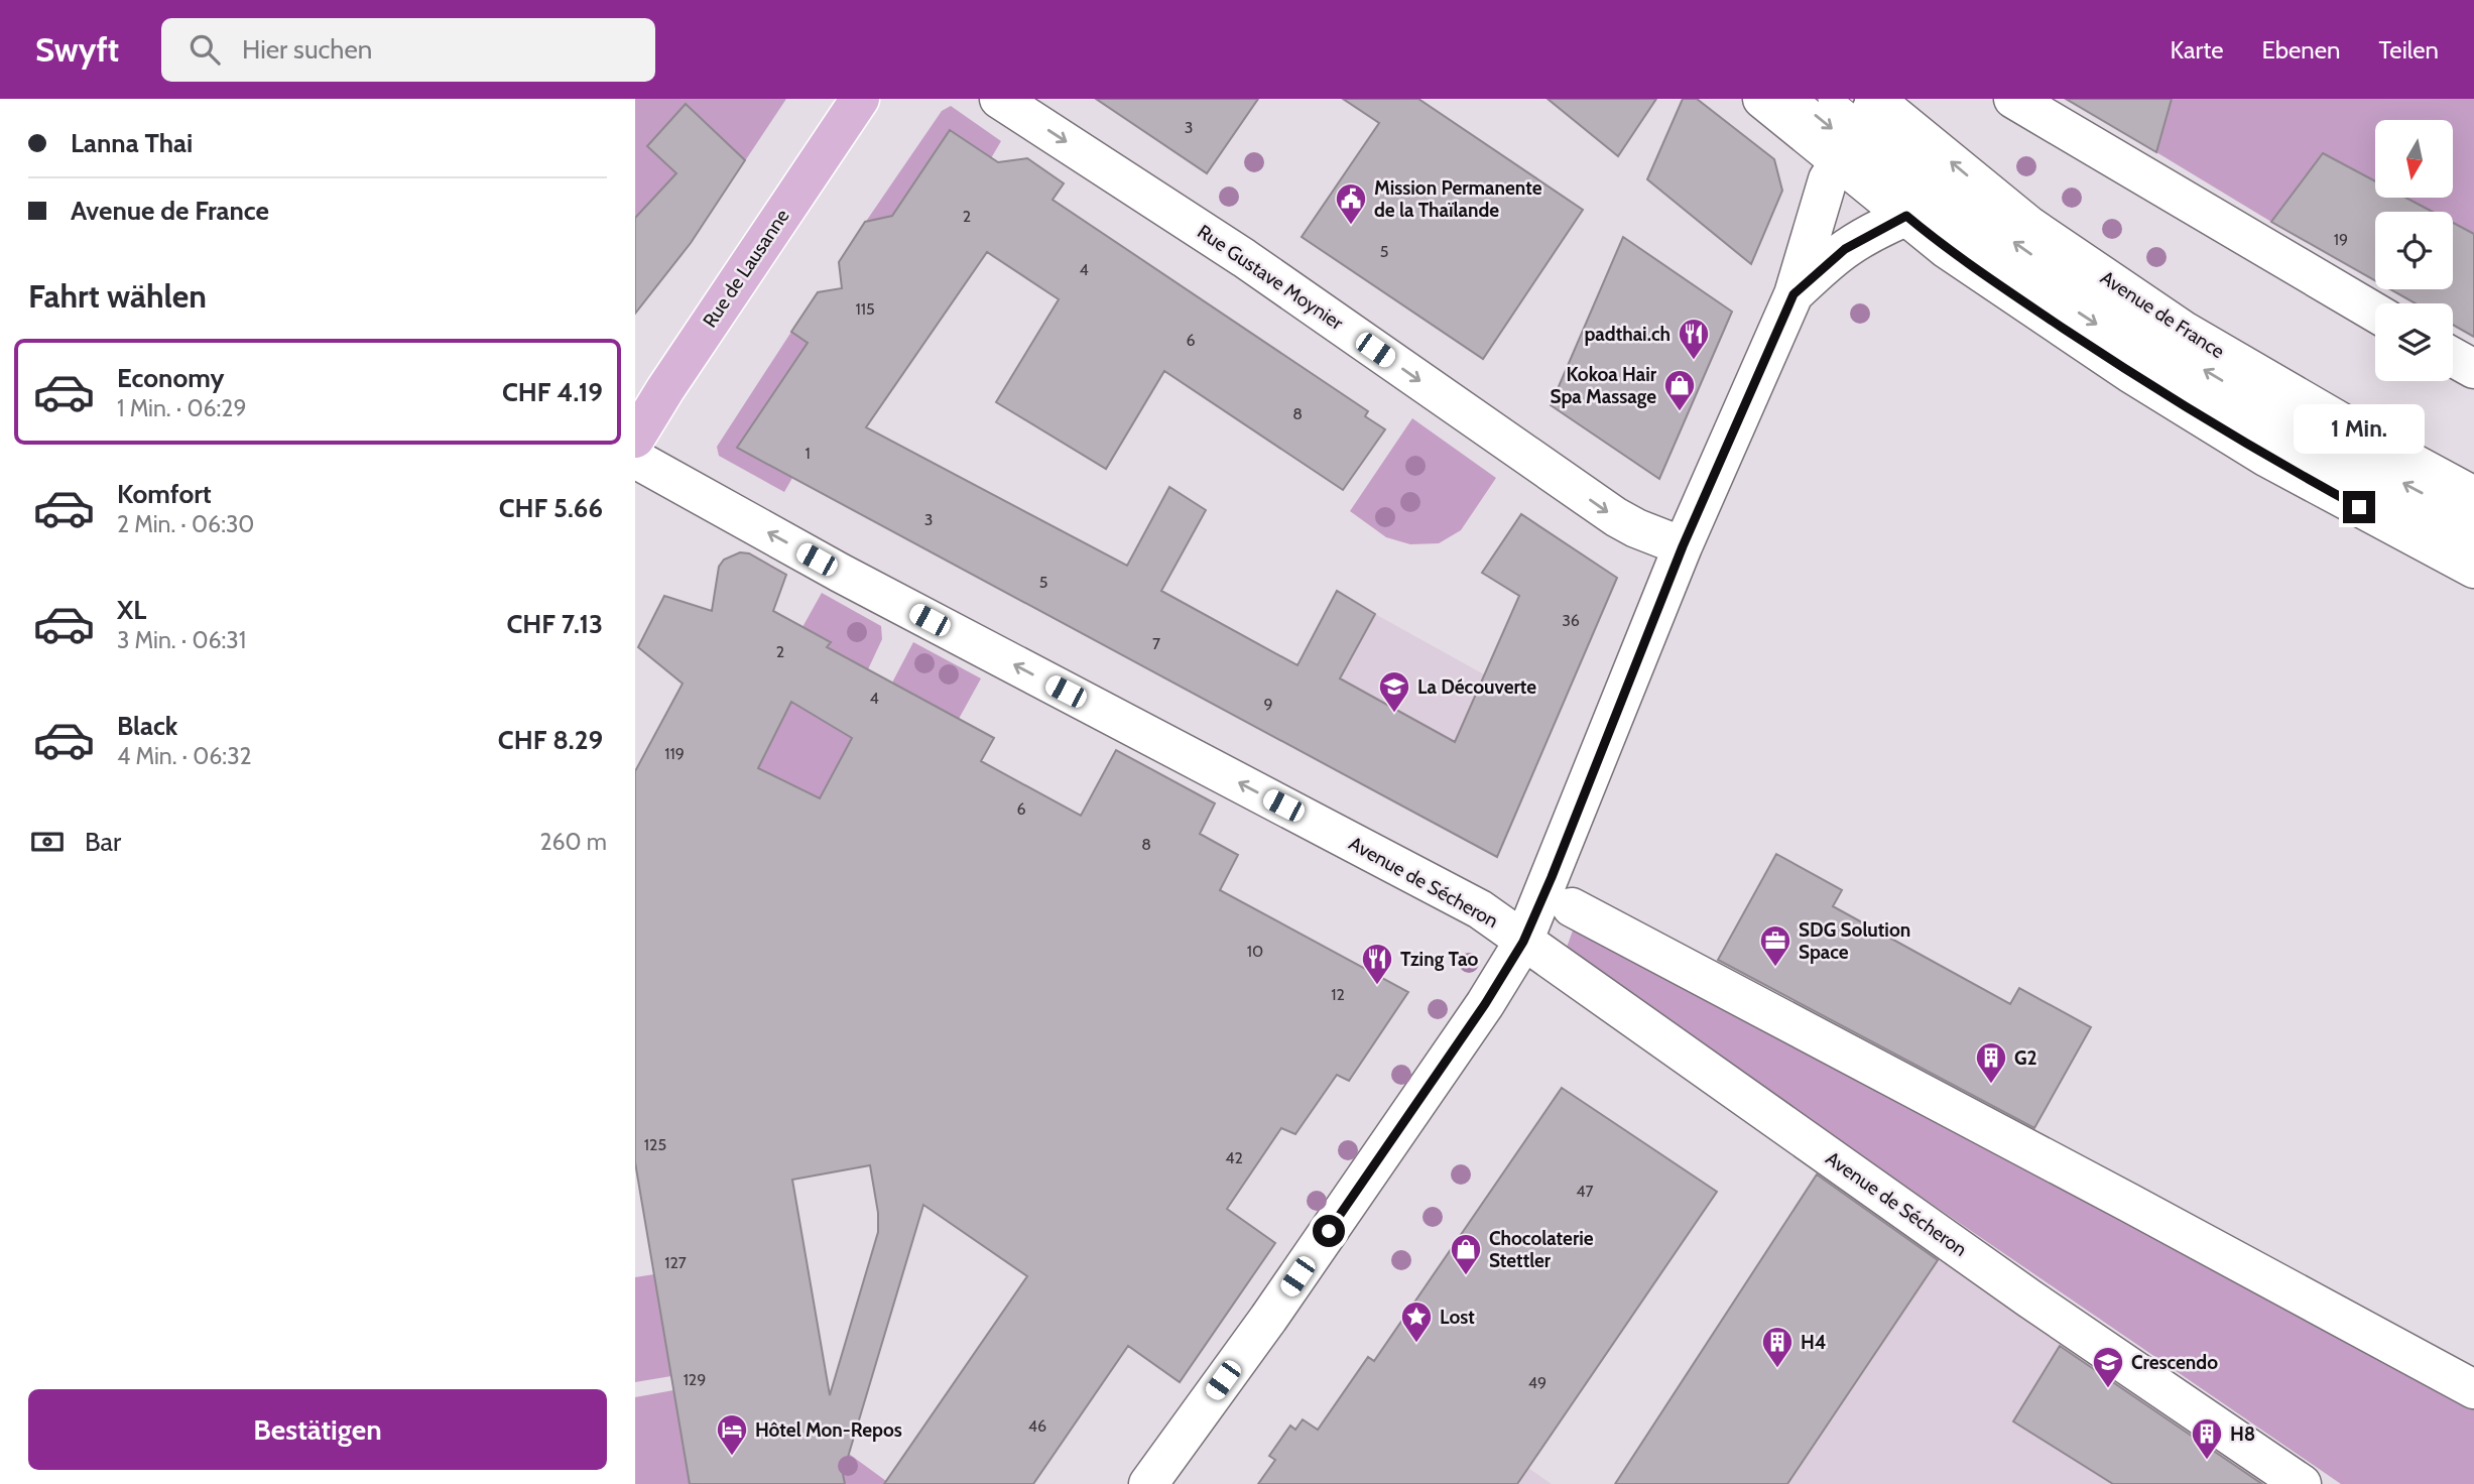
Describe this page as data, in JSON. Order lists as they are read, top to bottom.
{
  "streets": {
    "main road": ["Rue de Lausanne"],
    "street": ["Rue Gustave Moynier", "Avenue de France", "Avenue de Sécheron"]
  },
  "one_way": ["Rue Gustave Moynier", "Avenue de Sécheron"],
  "places": {
    "public building": ["Mission Permanente de la Thaïlande"],
    "restaurant": ["padthai.ch", "Tzing Tao"],
    "shop": ["Kokoa Hair Spa Massage", "Chocolaterie Stettler"],
    "school or university": ["La Découverte", "Crescendo"],
    "office": ["SDG Solution Space"],
    "building": ["G2", "H4", "H8"],
    "place": ["Lost"],
    "hotel": ["Hôtel Mon-Repos"]
  },
  "house_numbers": [
    "3",
    "2",
    "19",
    "5",
    "4",
    "115",
    "6",
    "8",
    "1",
    "3",
    "5",
    "36",
    "7",
    "2",
    "4",
    "9",
    "119",
    "6",
    "8",
    "10",
    "12",
    "125",
    "42",
    "47",
    "127",
    "129",
    "49",
    "46"
  ],
  "north": "bottom",
  "page": {
    "header": "Swyft",
    "search": "Hier suchen",
    "nav": ["Karte", "Ebenen", "Teilen"],
    "banner": ["Lanna Thai", "Avenue de France"],
    "heading": "Fahrt wählen",
    "list": [
      {
        "name": "Economy",
        "note": "1 Min. · 06:29",
        "value": "CHF 4.19"
      },
      {
        "name": "Komfort",
        "note": "2 Min. · 06:30",
        "value": "CHF 5.66"
      },
      {
        "name": "XL",
        "note": "3 Min. · 06:31",
        "value": "CHF 7.13"
      },
      {
        "name": "Black",
        "note": "4 Min. · 06:32",
        "value": "CHF 8.29"
      }
    ],
    "bubble": "1 Min.",
    "pay": ["Bar", "260 m"],
    "buttons": "Bestätigen"
  }
}
